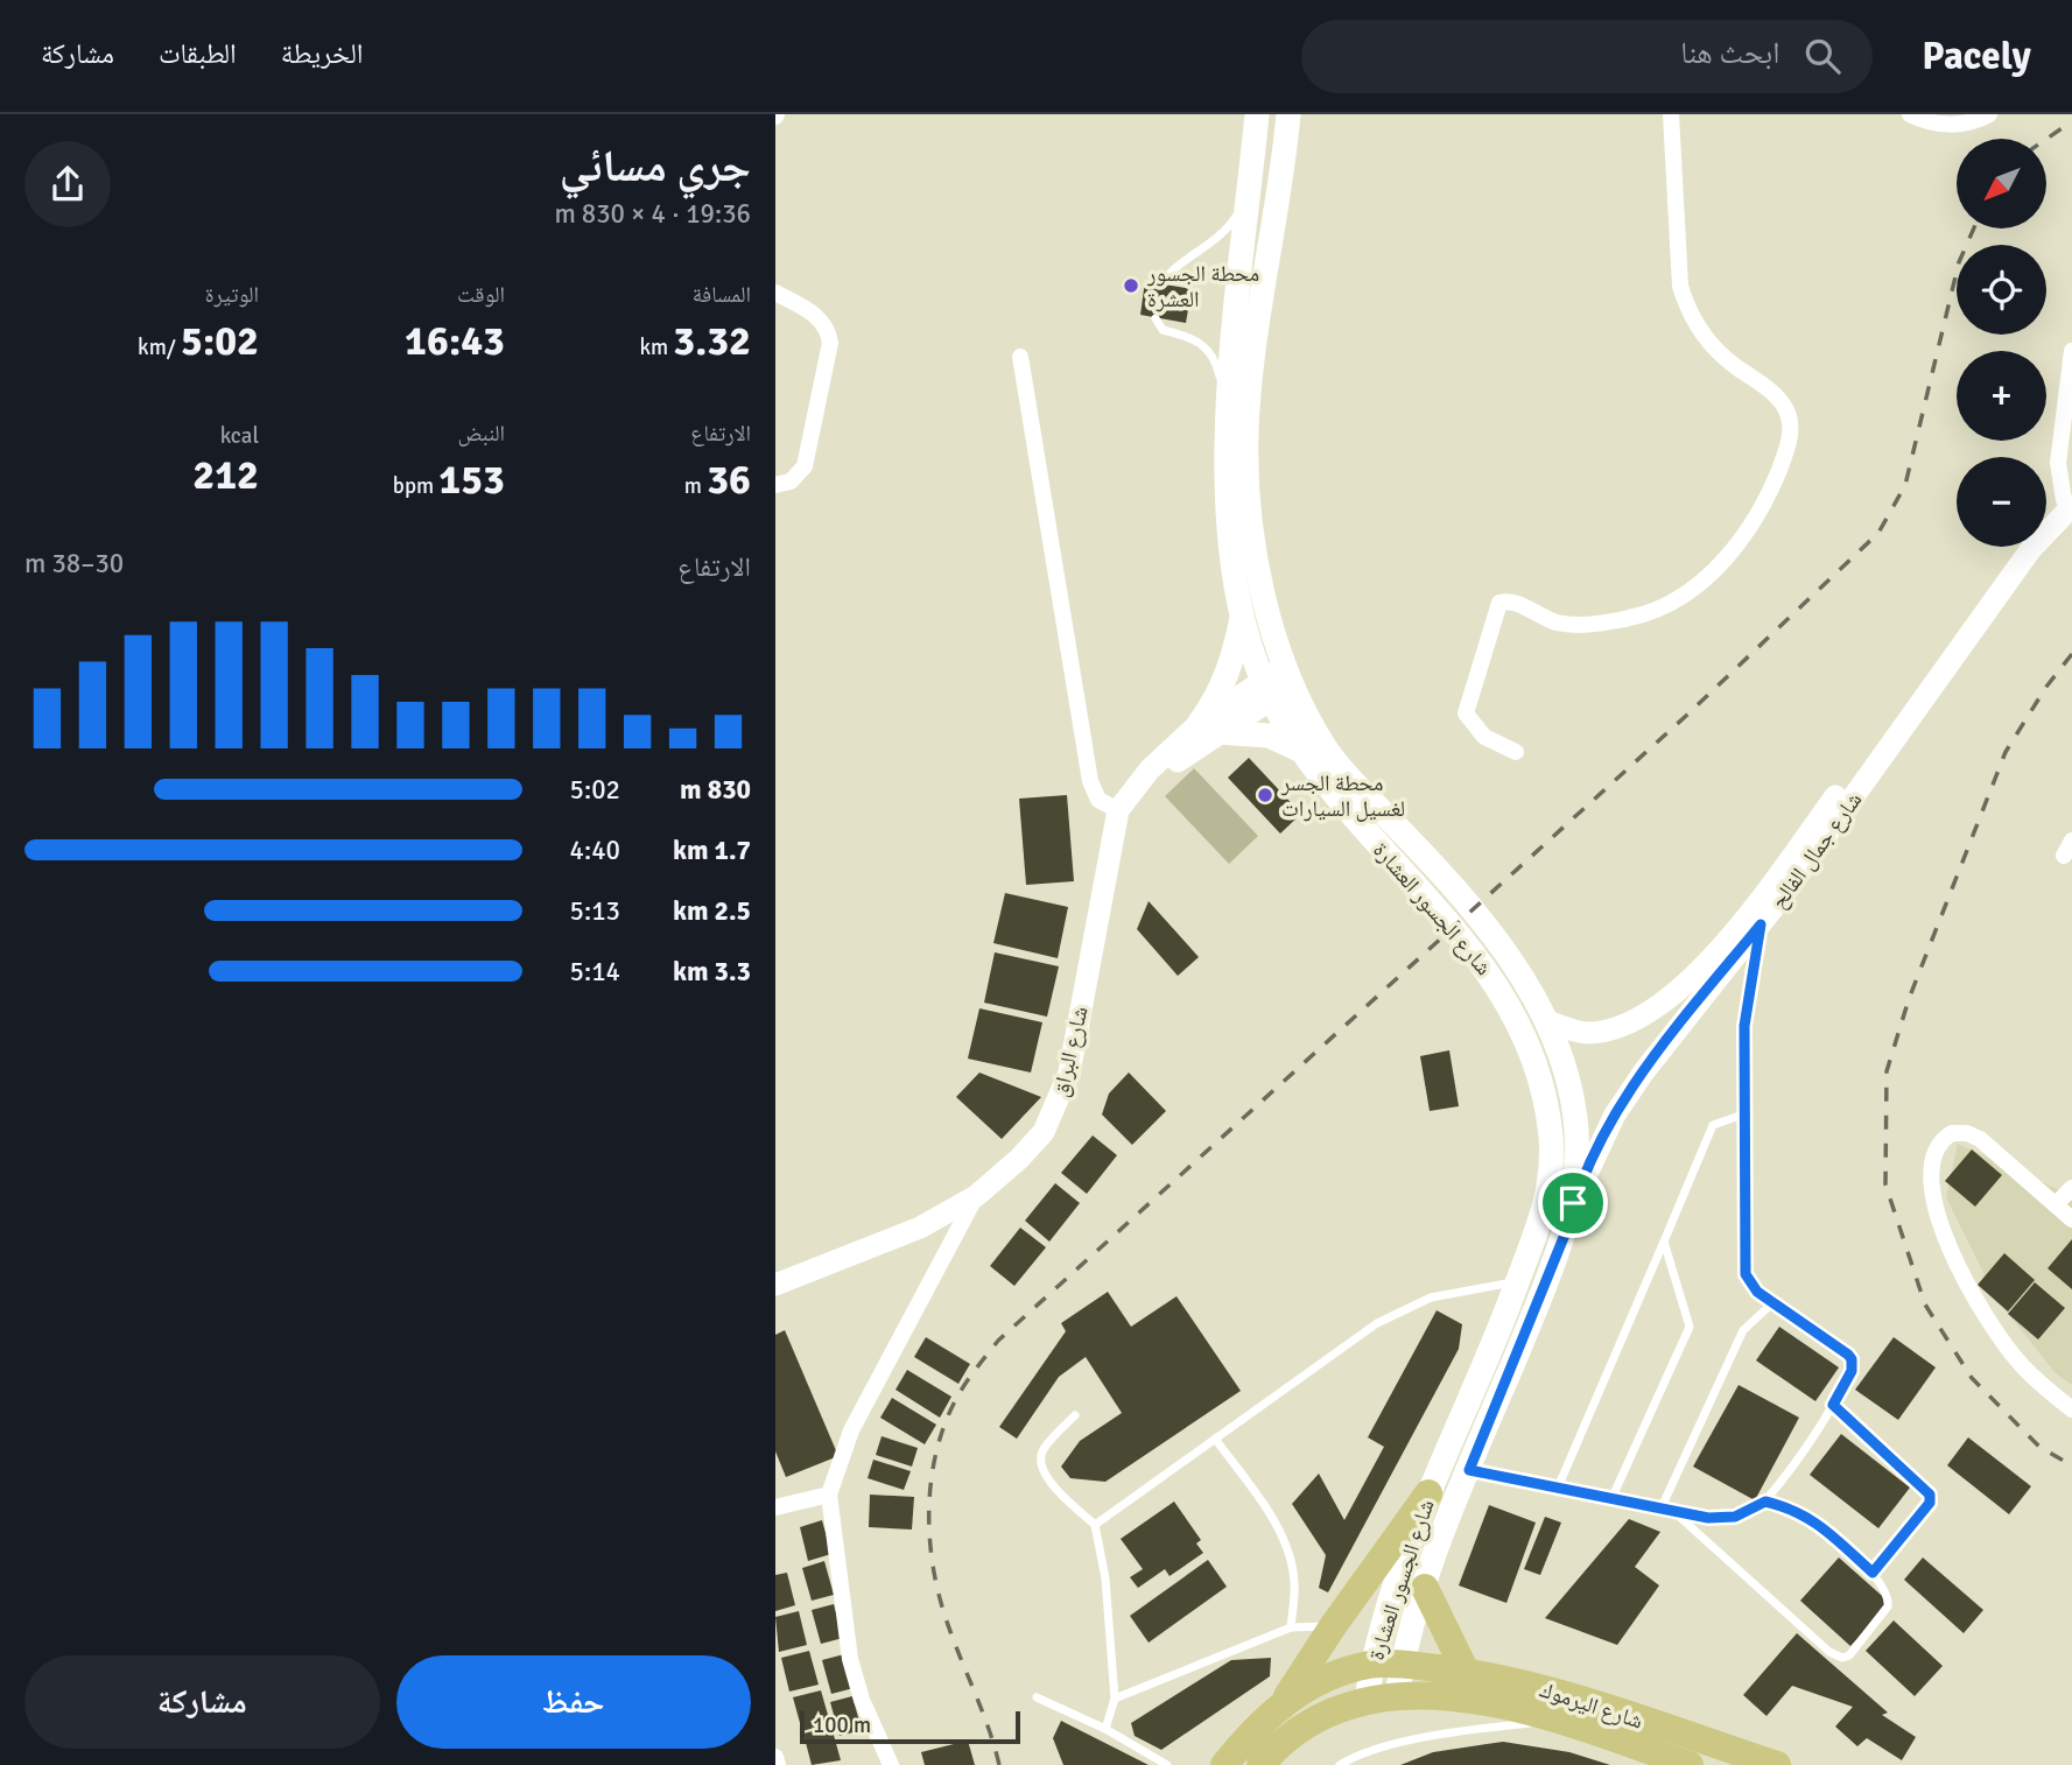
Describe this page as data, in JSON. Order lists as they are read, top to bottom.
{
  "streets": {
    "highway": ["شارع اليرموك"],
    "main road": ["شارع الجسور العشارة"],
    "street": ["شارع جمال الفالح", "شارع البراق"]
  },
  "crossings": [
    ["شارع جمال الفالح", "شارع الجسور العشارة"],
    ["شارع الجسور العشارة", "شارع البراق"],
    ["شارع الجسور العشارة", "شارع اليرموك"]
  ],
  "places": ["محطة الجسور العشرة", "محطة الجسر لغسيل السيارات"],
  "scale_bar": "100 m",
  "north": "bottom left",
  "page": {
    "header": "Pacely",
    "search": "ابحث هنا",
    "nav": ["الخريطة", "الطبقات", "مشاركة"],
    "heading": ["جري مسائي", "19:36 · 4 × 830 m"],
    "map_buttons": ["+", "−"],
    "stats": [
      ["المسافة", "3.32 km"],
      ["الوقت", "16:43"],
      ["الوتيرة", "5:02 /km"],
      ["الارتفاع", "36 m"],
      ["النبض", "153 bpm"],
      ["kcal", "212"]
    ],
    "chart": ["الارتفاع", "30–38 m"],
    "list": [
      {
        "name": "830 m",
        "note": "5:02"
      },
      {
        "name": "1.7 km",
        "note": "4:40"
      },
      {
        "name": "2.5 km",
        "note": "5:13"
      },
      {
        "name": "3.3 km",
        "note": "5:14"
      }
    ],
    "buttons": ["حفظ", "مشاركة"],
    "scale": "100 m"
  }
}
